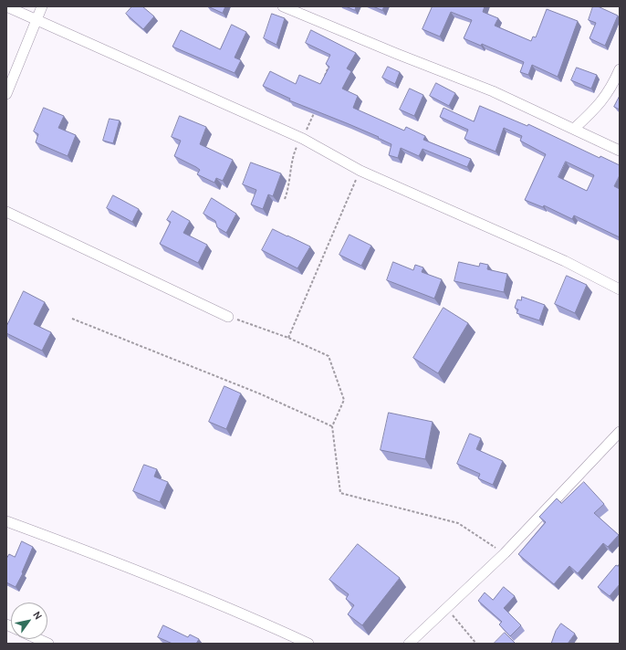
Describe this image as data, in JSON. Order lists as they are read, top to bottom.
{
  "north": "top right"
}
